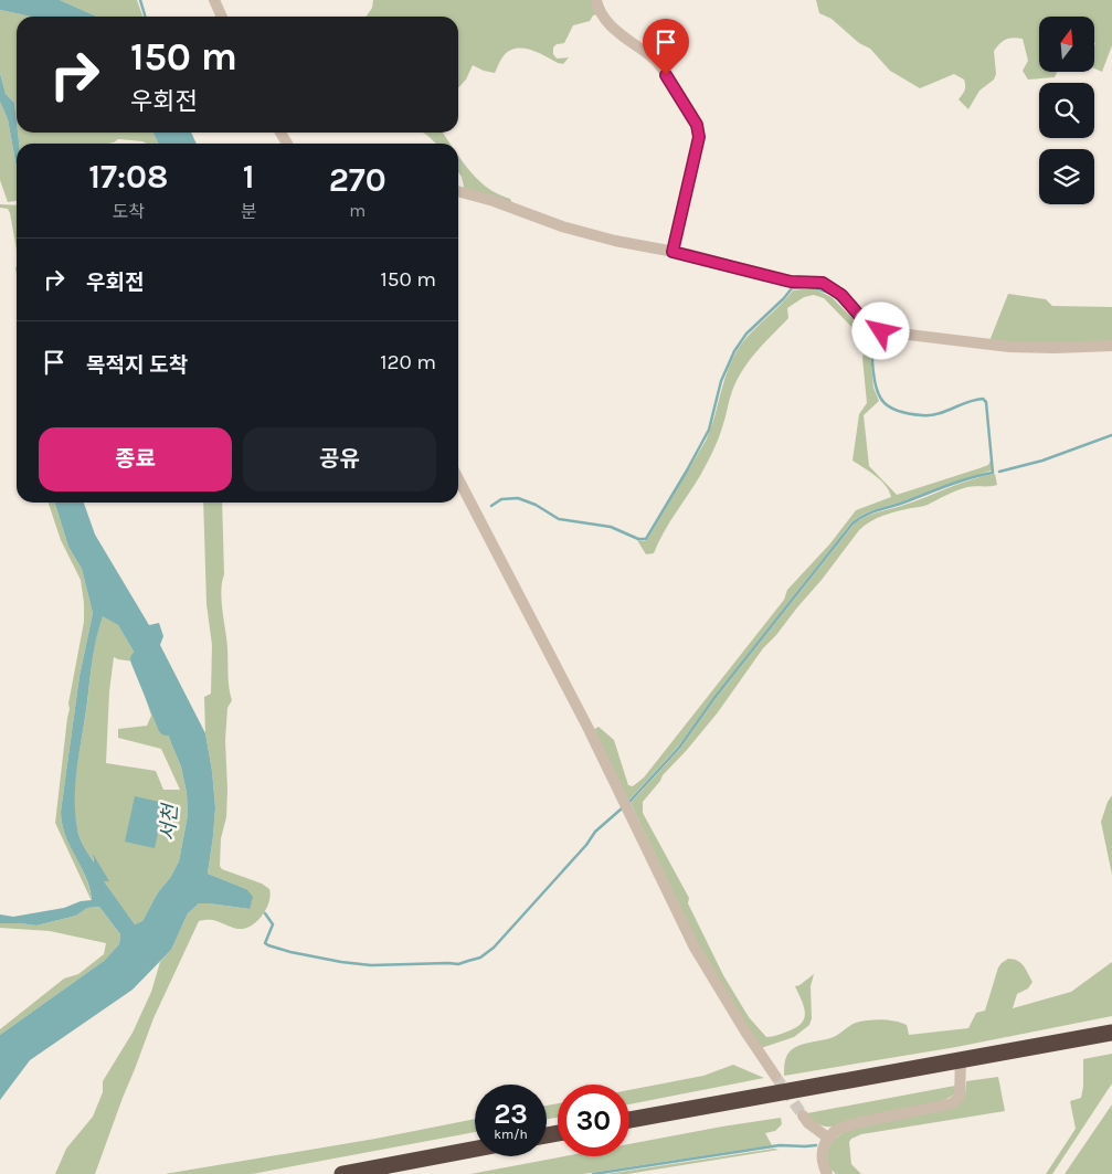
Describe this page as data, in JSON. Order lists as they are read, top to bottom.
{
  "water": ["서천"],
  "north": "top",
  "page": {
    "turn": ["150 m", "우회전"],
    "eta": [
      "17:08",
      "도착",
      "1",
      "분",
      "270",
      "m"
    ],
    "list": [
      {
        "name": "우회전",
        "value": "150 m"
      },
      {
        "name": "목적지 도착",
        "value": "120 m"
      }
    ],
    "buttons": ["종료", "공유"],
    "speed": "23 km/h",
    "limit": "30"
  }
}
